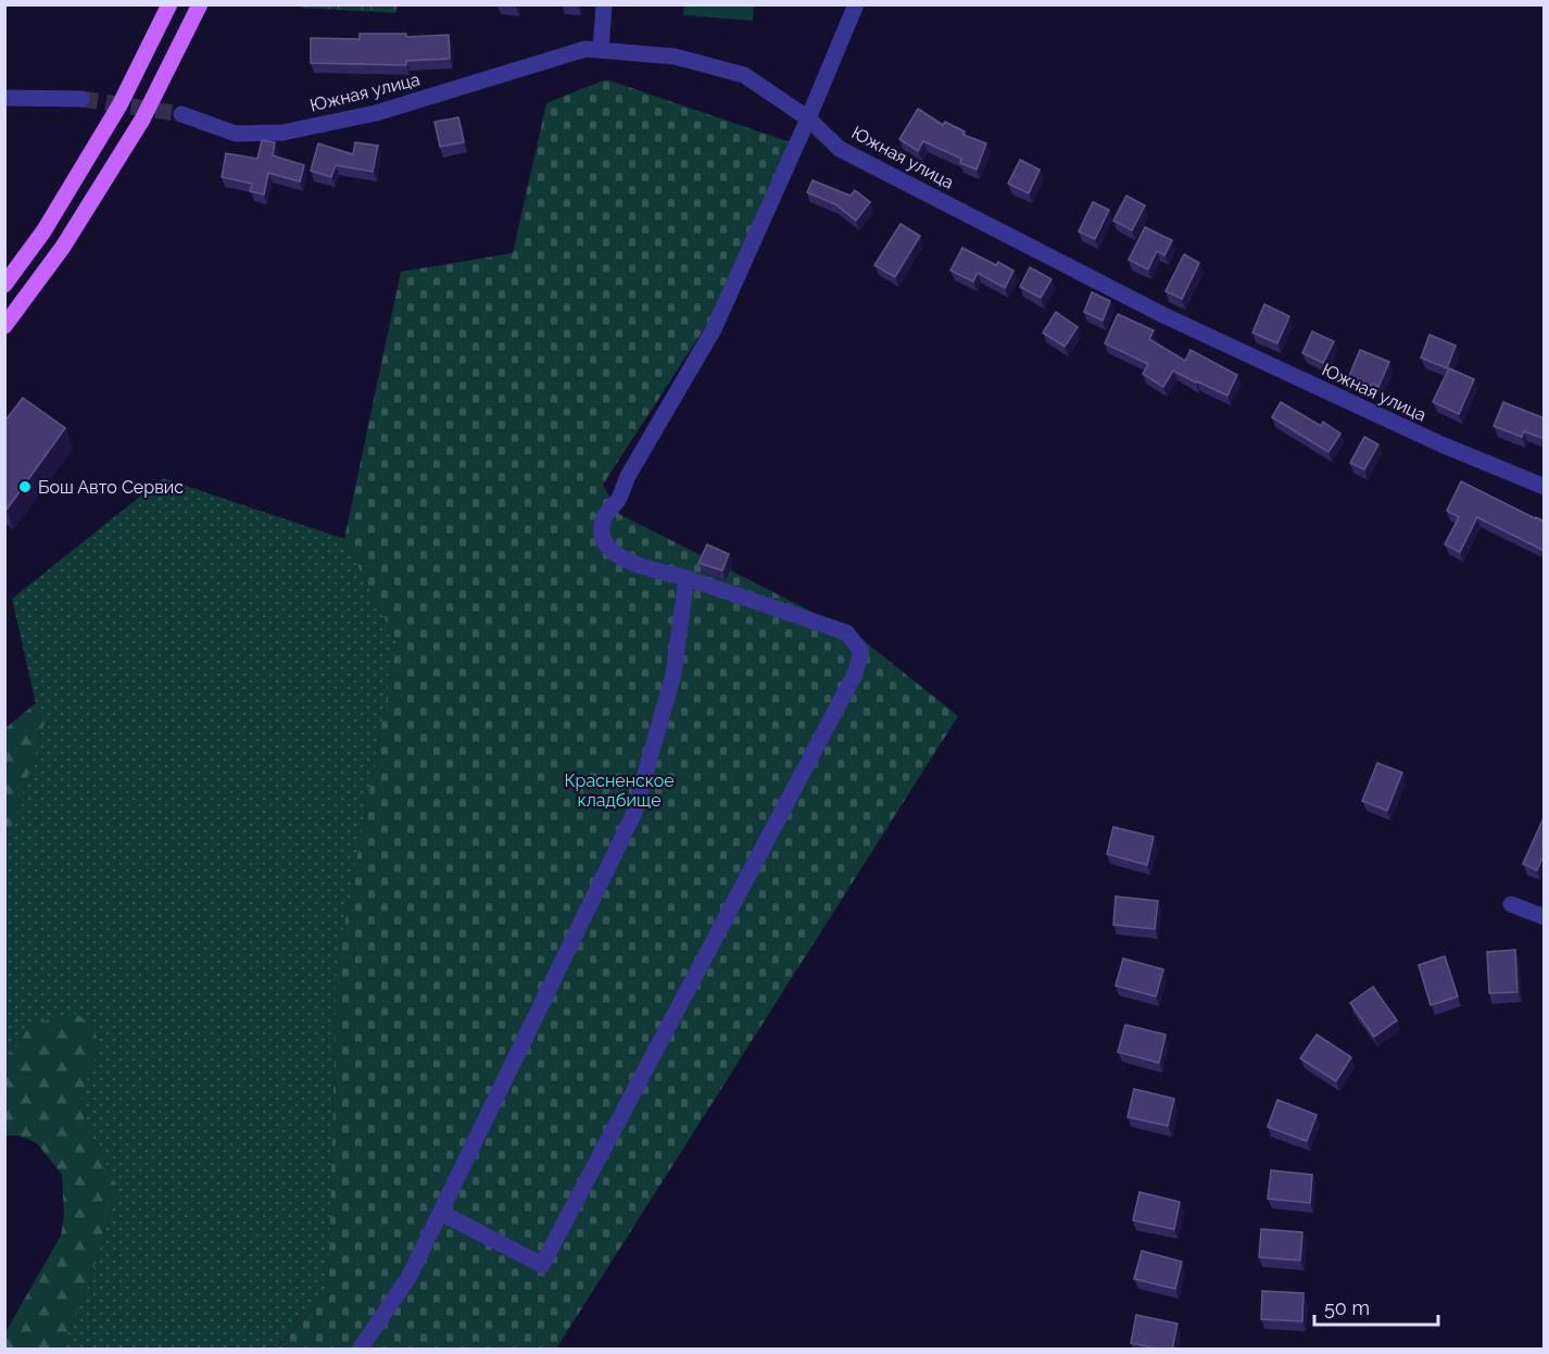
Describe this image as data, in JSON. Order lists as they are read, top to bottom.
{
  "streets": {
    "street": ["Южная улица"]
  },
  "parks": ["Красненское кладбище"],
  "places": ["Бош Авто Сервис"],
  "scale_bar": "50 m"
}
